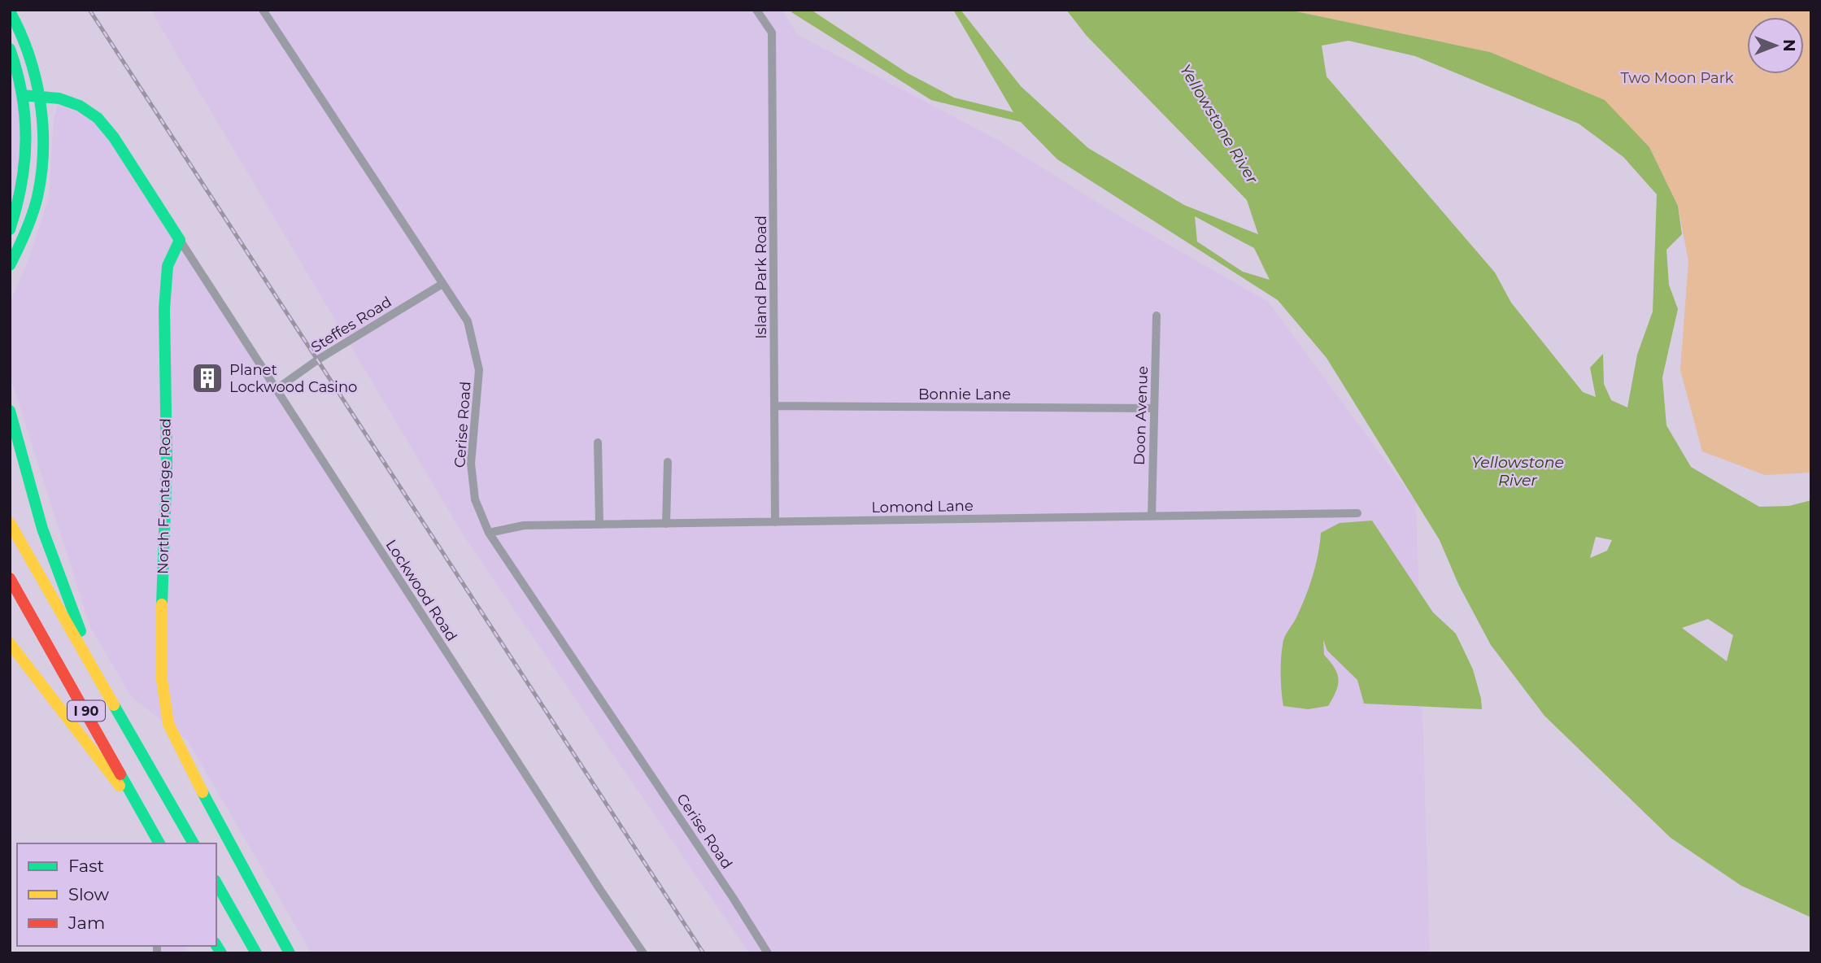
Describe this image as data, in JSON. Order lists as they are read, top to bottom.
{
  "streets": {
    "main road": ["North Frontage Road", "I 90"],
    "street": [
      "Island Park Road",
      "Steffes Road",
      "Bonnie Lane",
      "Doon Avenue",
      "Cerise Road",
      "Lomond Lane",
      "Lockwood Road"
    ]
  },
  "crossings": [
    ["Island Park Road", "Bonnie Lane"],
    ["Island Park Road", "Lomond Lane"],
    ["Steffes Road", "Cerise Road"],
    ["Steffes Road", "Lockwood Road"],
    ["Bonnie Lane", "Doon Avenue"],
    ["Doon Avenue", "Lomond Lane"],
    ["Cerise Road", "Lomond Lane"],
    ["North Frontage Road", "Lockwood Road"]
  ],
  "water": ["Yellowstone River"],
  "parks": ["Two Moon Park"],
  "places": {
    "building": ["Planet Lockwood Casino"]
  },
  "legend": ["Fast", "Slow", "Jam"],
  "north": "right"
}
